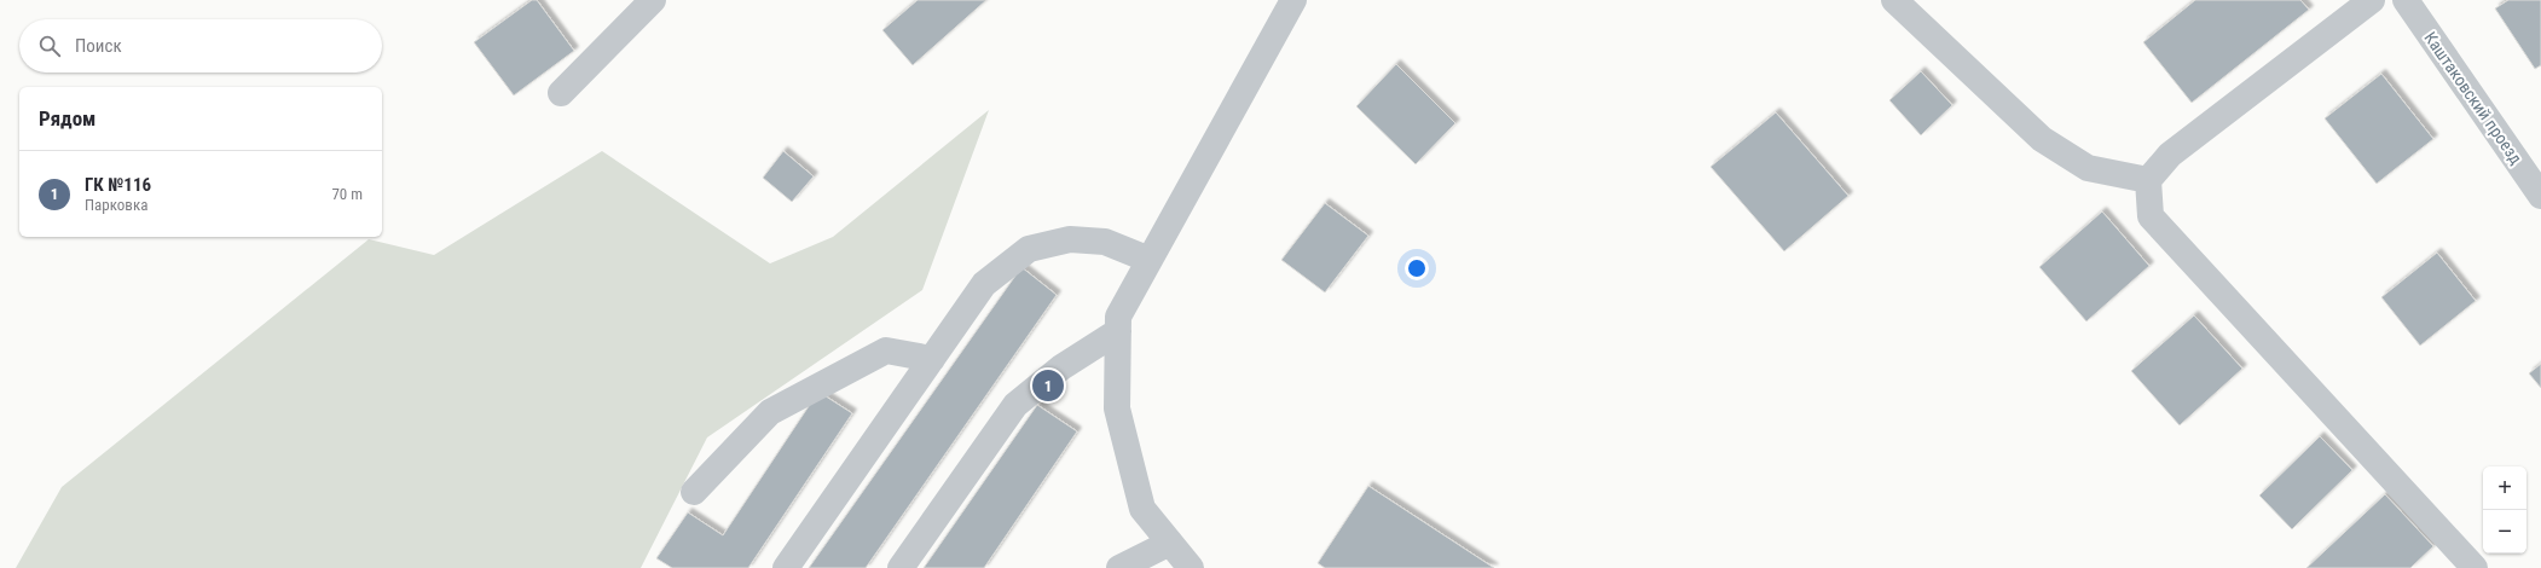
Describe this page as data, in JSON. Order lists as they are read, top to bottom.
{
  "streets": {
    "street": ["Каштаковский проезд"]
  },
  "page": {
    "search": "Поиск",
    "heading": "Рядом",
    "list": [
      {
        "mark": "1",
        "name": "ГК №116",
        "note": "Парковка",
        "value": "70 m"
      }
    ],
    "pins": "1",
    "map_buttons": ["+", "−"]
  }
}
